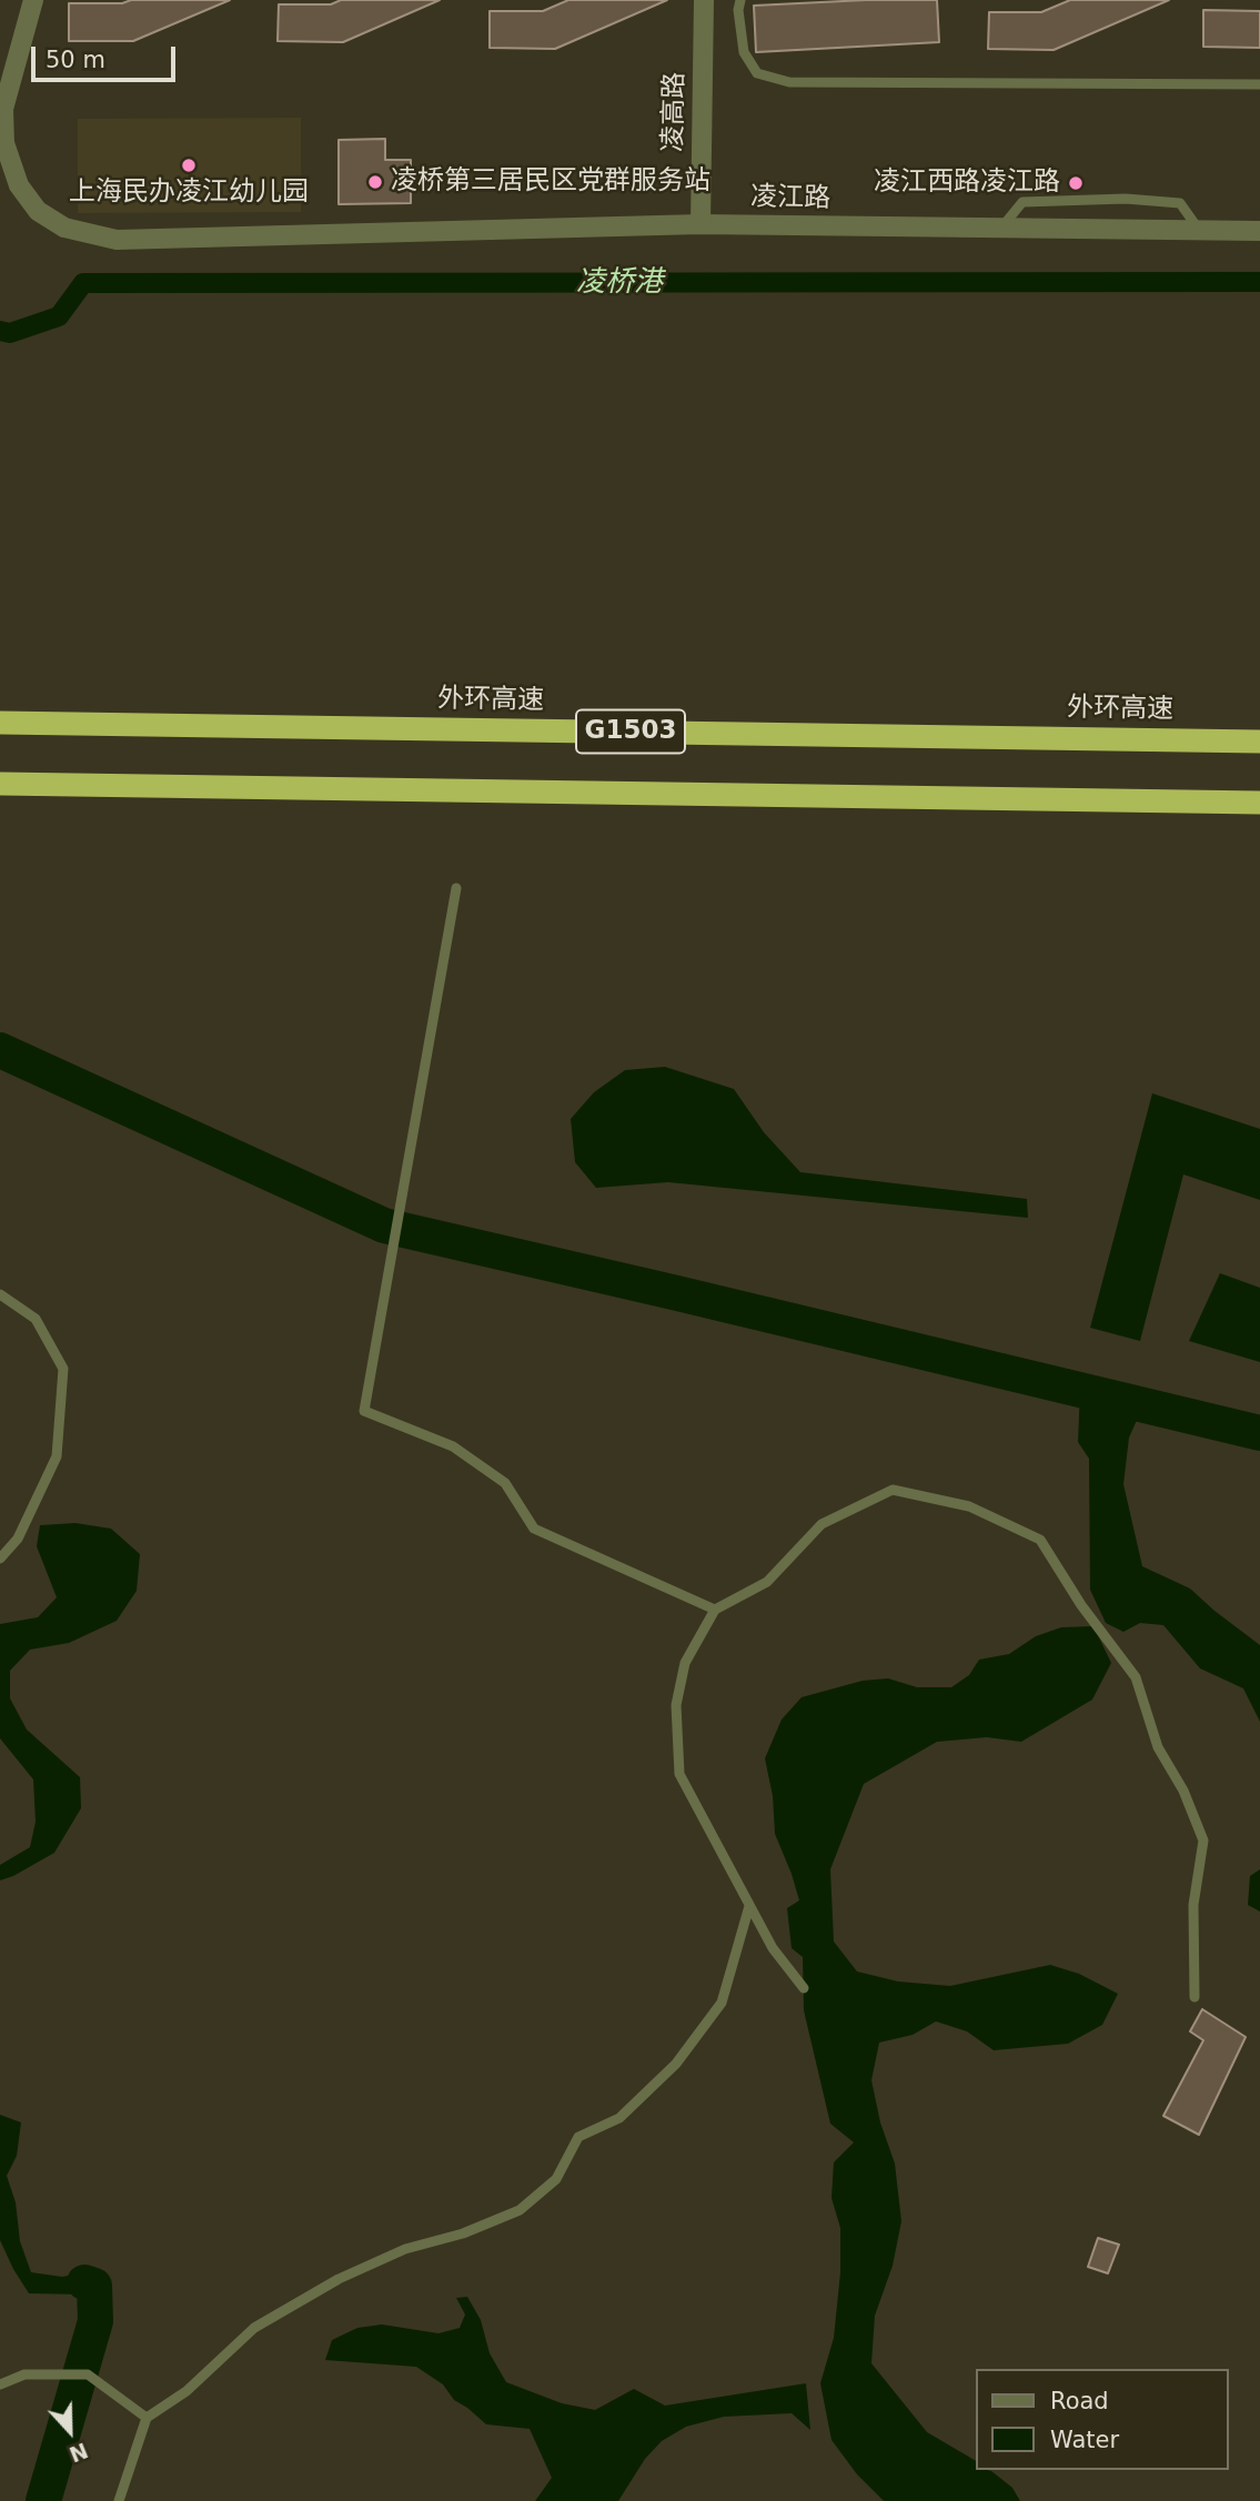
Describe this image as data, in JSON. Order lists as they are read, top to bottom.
{
  "streets": {
    "highway": ["外环高速", "G1503"],
    "street": ["凌高路", "凌江路"]
  },
  "crossings": [
    ["凌高路", "凌江路"]
  ],
  "water": ["凌桥港"],
  "places": ["上海民办凌江幼儿园", "凌桥第三居民区党群服务站", "凌江西路凌江路"],
  "legend": ["Road", "Water"],
  "scale_bar": "50 m",
  "north": "bottom"
}
